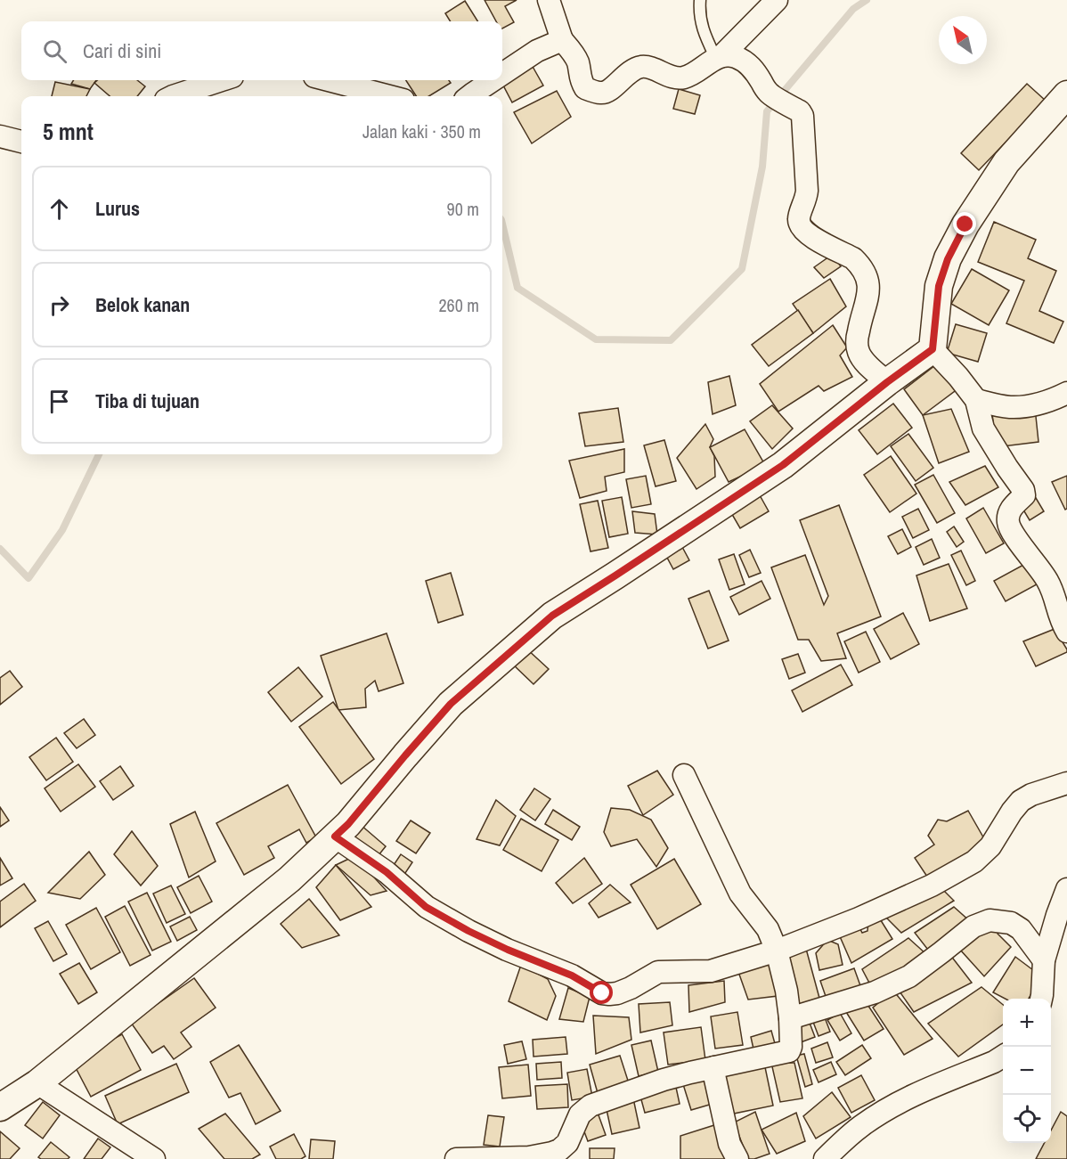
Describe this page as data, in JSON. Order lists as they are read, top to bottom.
{
  "north": "top left",
  "page": {
    "search": "Cari di sini",
    "heading": ["5 mnt", "Jalan kaki · 350 m"],
    "list": [
      ["Lurus", "90 m"],
      ["Belok kanan", "260 m"],
      "Tiba di tujuan"
    ],
    "map_buttons": ["+", "−"]
  }
}
